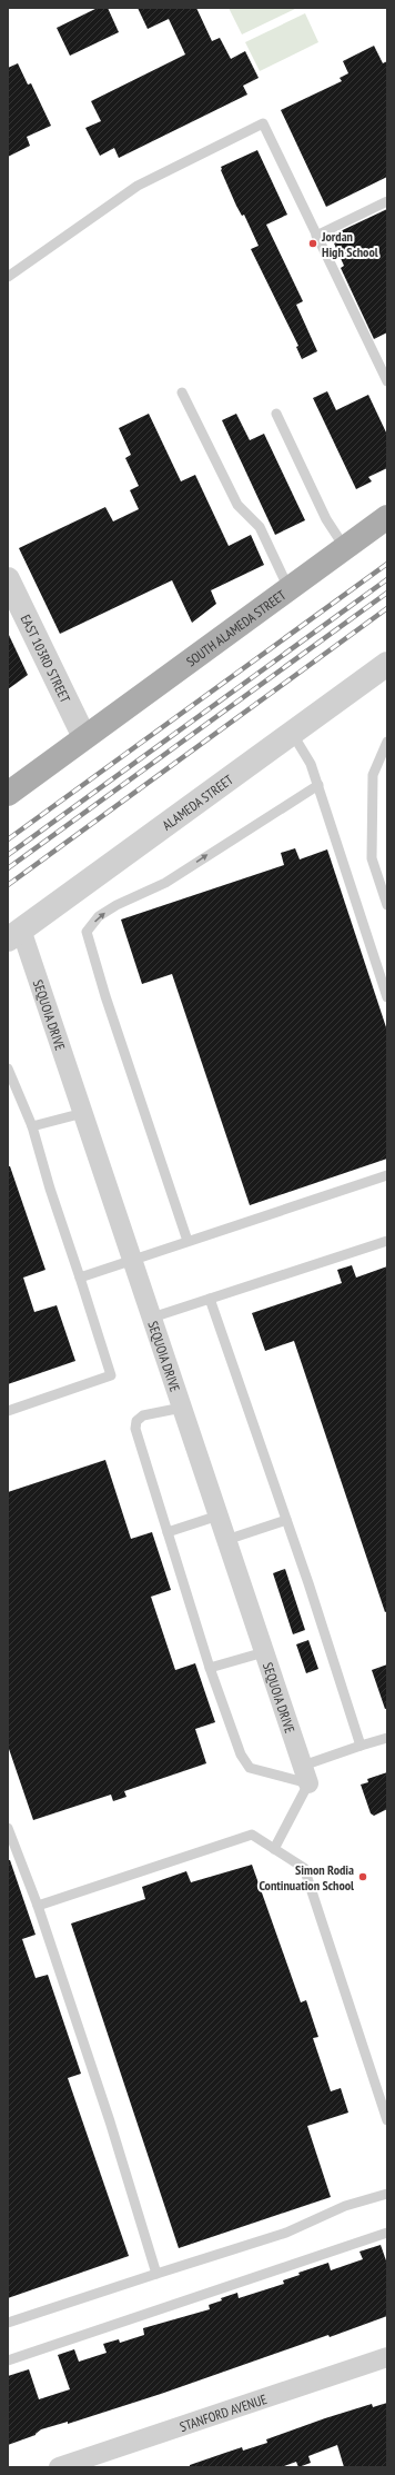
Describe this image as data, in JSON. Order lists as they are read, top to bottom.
{
  "streets": {
    "main road": ["SOUTH ALAMEDA STREET"],
    "street": [
      "EAST 103RD STREET",
      "ALAMEDA STREET",
      "SEQUOIA DRIVE",
      "STANFORD AVENUE"
    ]
  },
  "crossings": [
    ["SOUTH ALAMEDA STREET", "EAST 103RD STREET"],
    ["ALAMEDA STREET", "SEQUOIA DRIVE"]
  ],
  "places": ["Jordan High School", "Simon Rodia Continuation School"]
}
